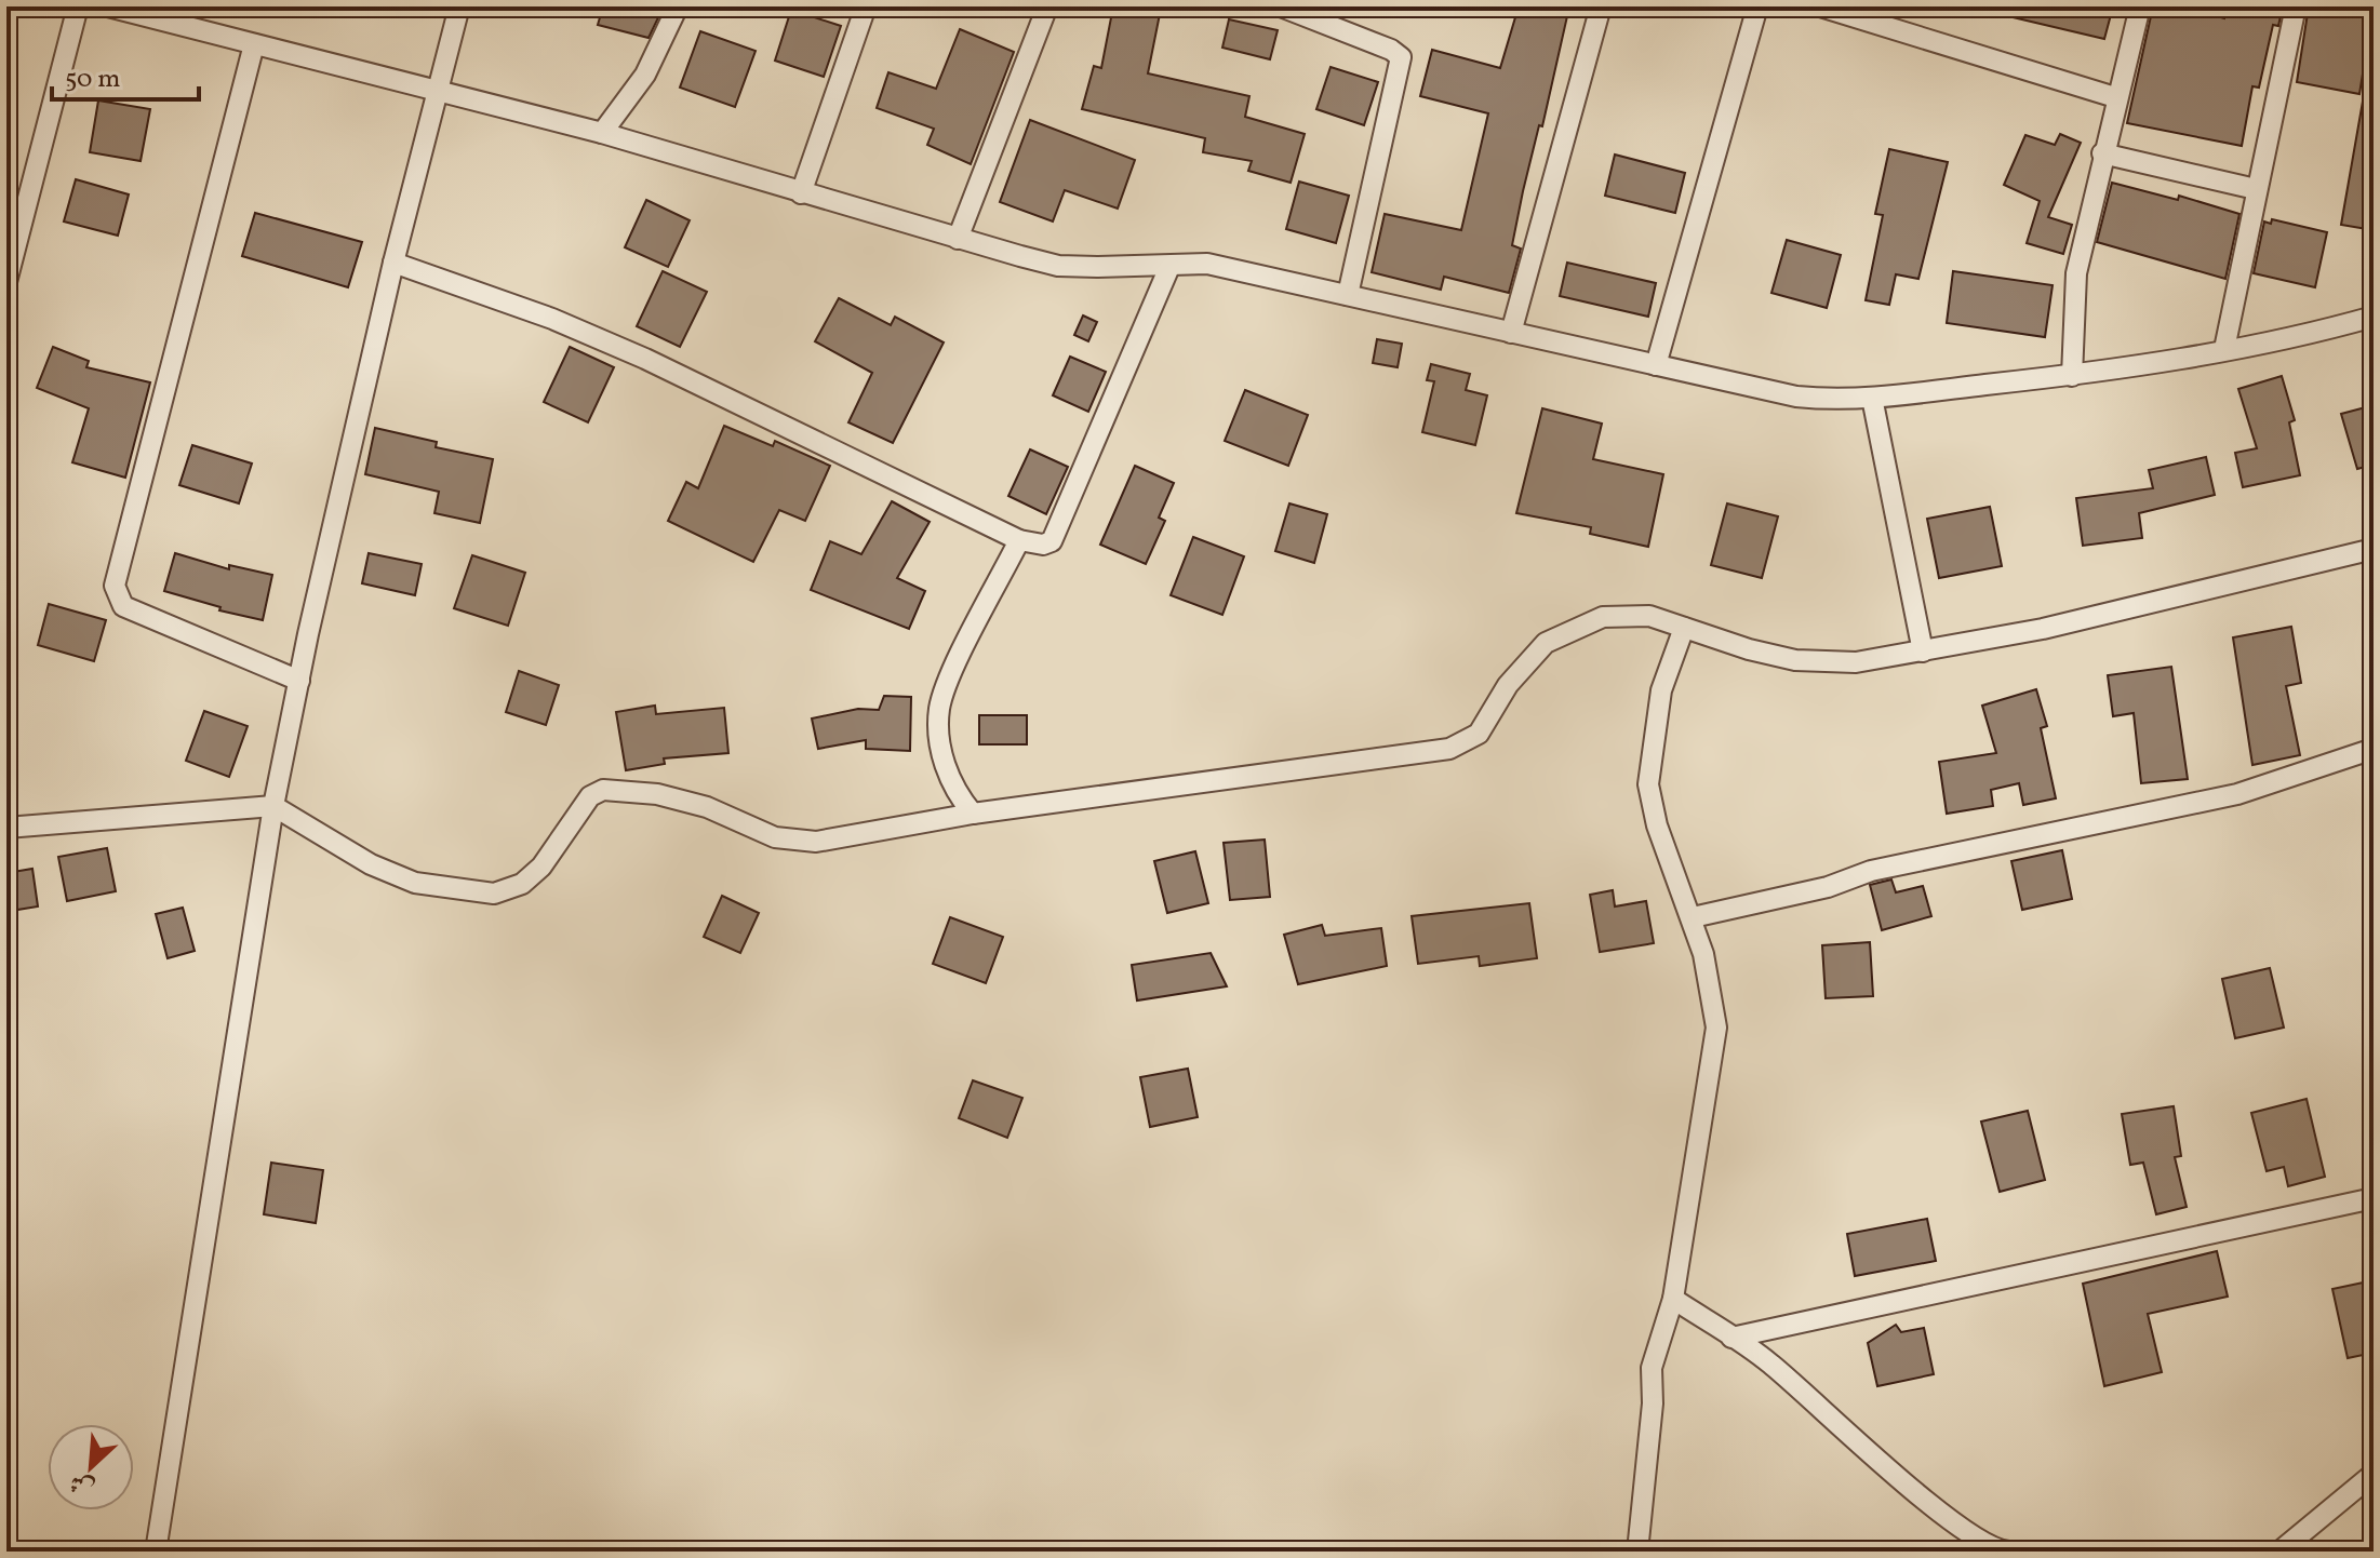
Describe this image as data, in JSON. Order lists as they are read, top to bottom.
{
  "scale_bar": "50 m",
  "north": "bottom left"
}
